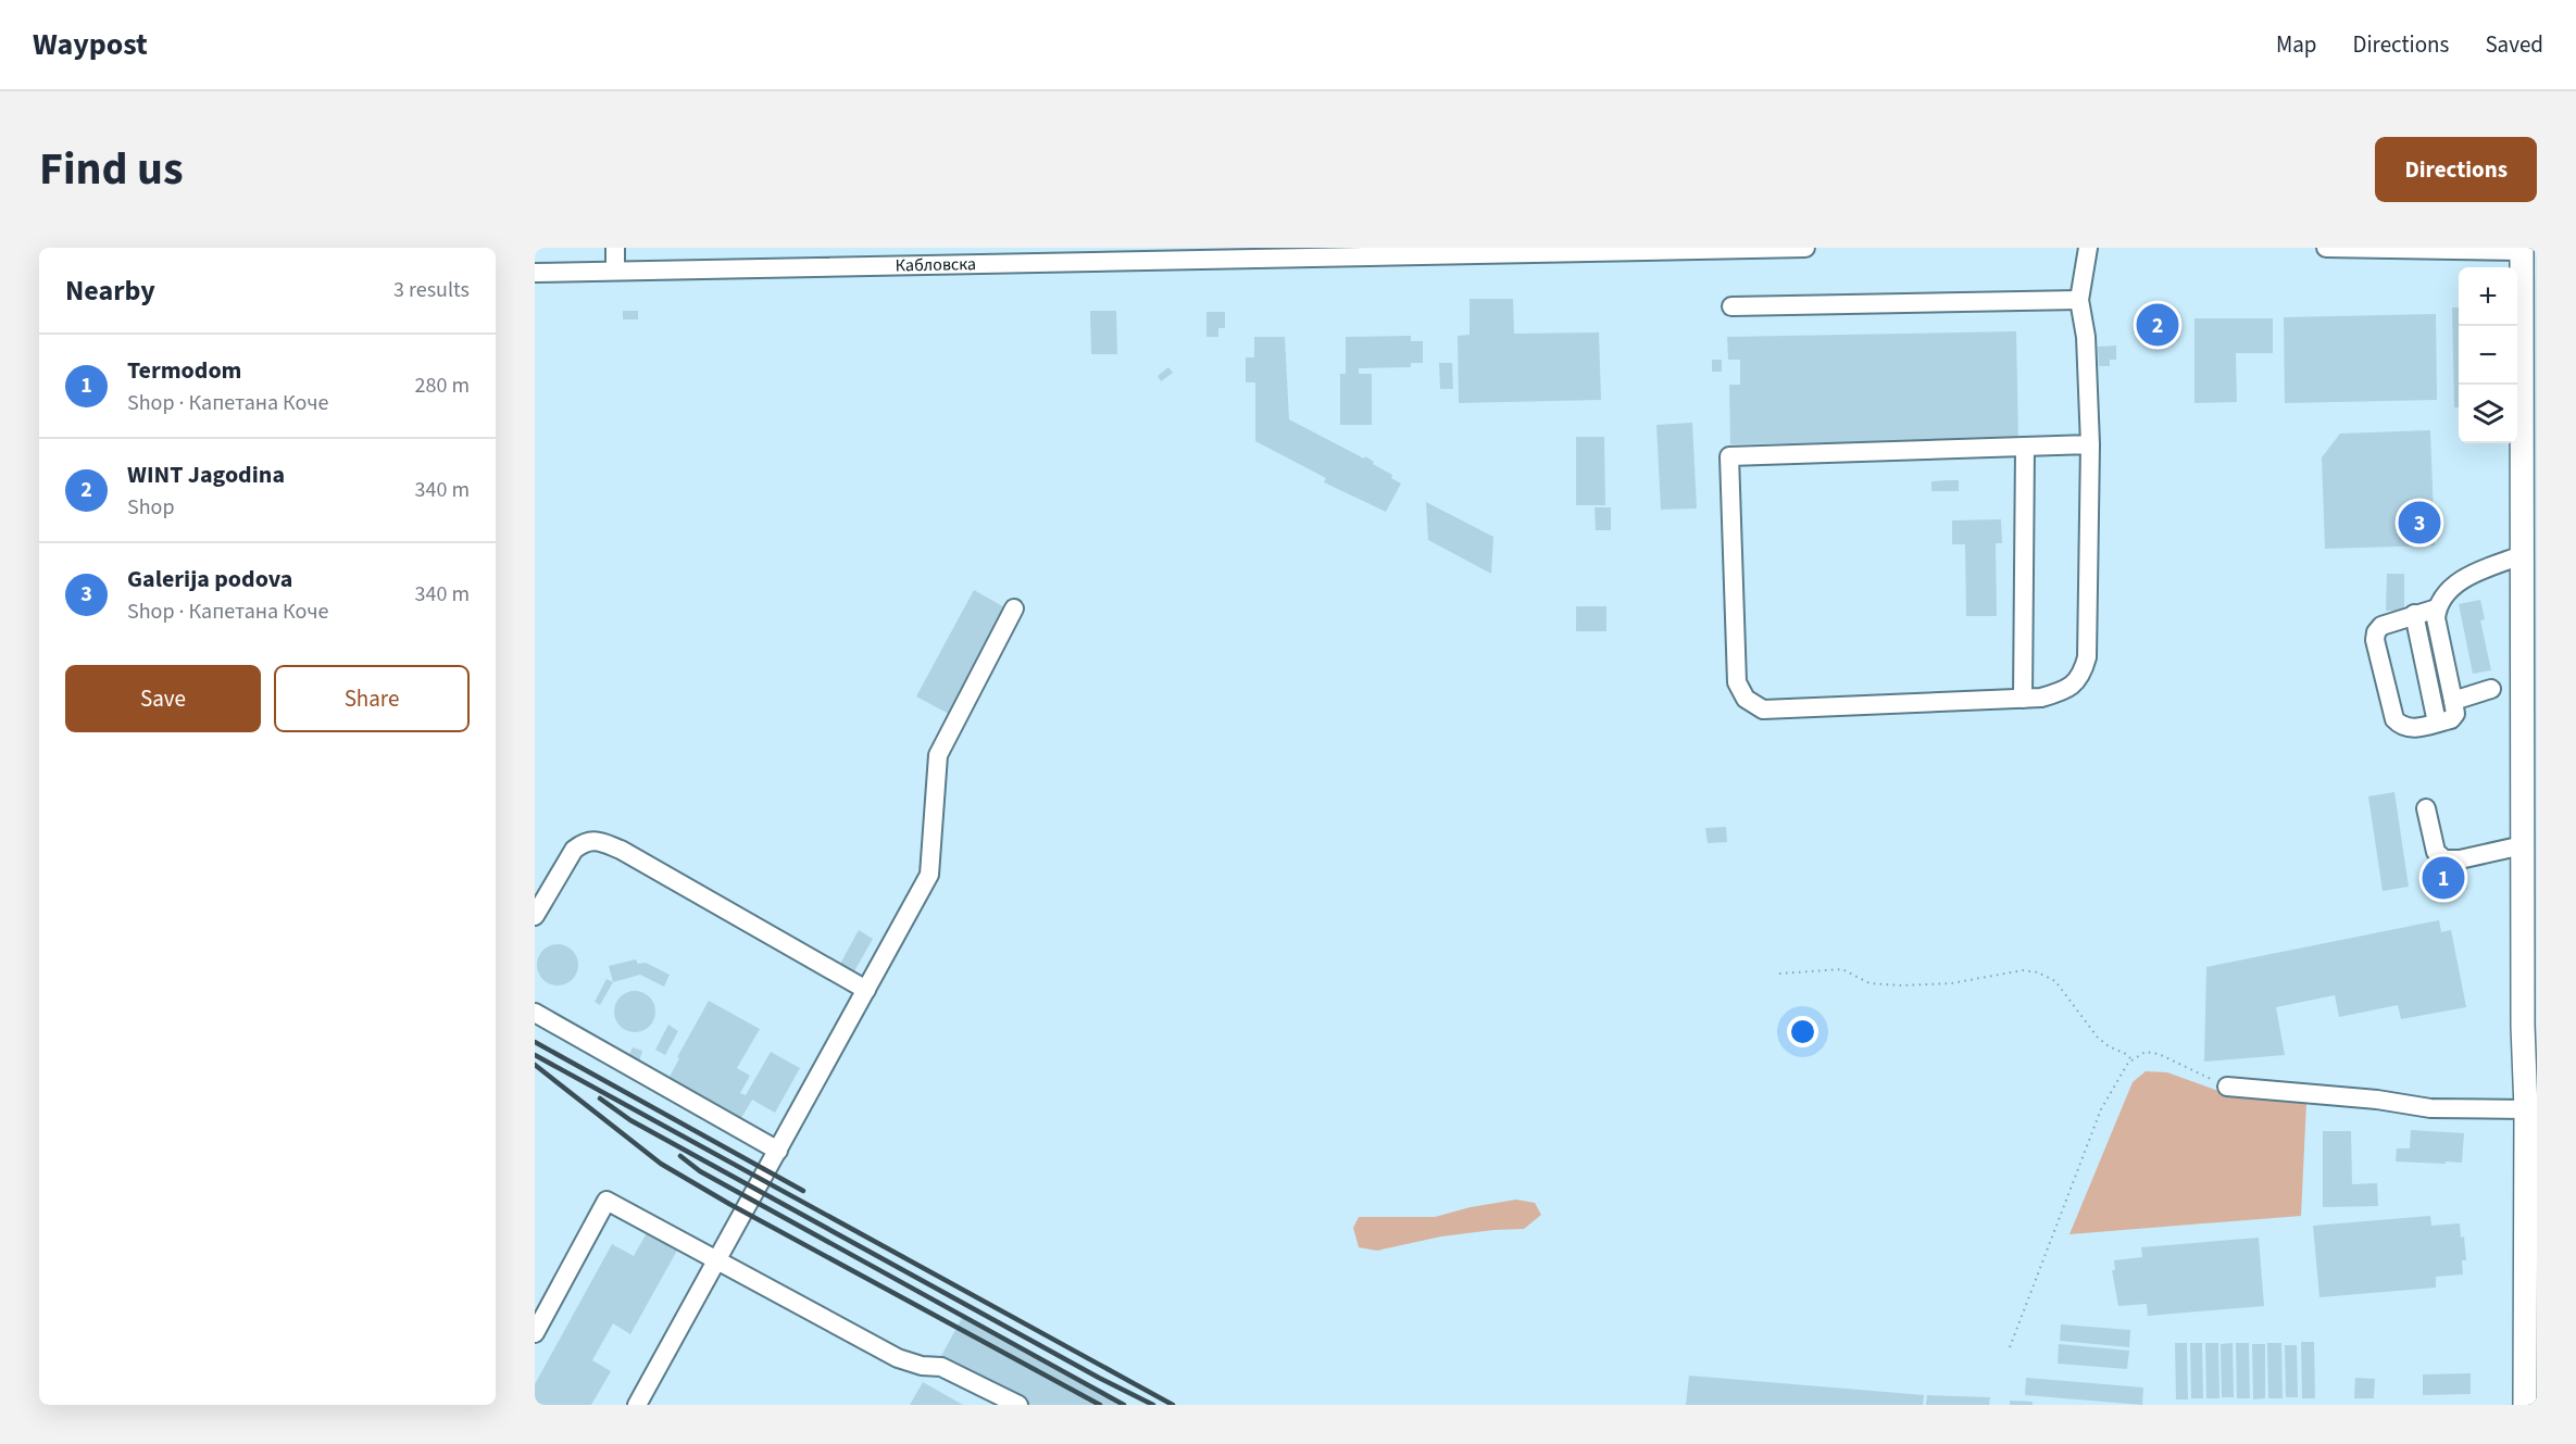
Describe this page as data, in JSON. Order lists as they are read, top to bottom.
{
  "streets": {
    "street": ["Кабловска"]
  },
  "page": {
    "header": "Waypost",
    "nav": ["Map", "Directions", "Saved"],
    "title": "Find us",
    "buttons": [
      "Directions",
      ["Save", "Share"]
    ],
    "heading": ["Nearby", "3 results"],
    "map_buttons": ["+", "−"],
    "pins": ["2", "3", "1"],
    "list": [
      {
        "mark": "1",
        "name": "Termodom",
        "note": "Shop · Капетана Коче",
        "value": "280 m"
      },
      {
        "mark": "2",
        "name": "WINT Jagodina",
        "note": "Shop",
        "value": "340 m"
      },
      {
        "mark": "3",
        "name": "Galerija podova",
        "note": "Shop · Капетана Коче",
        "value": "340 m"
      }
    ]
  }
}
